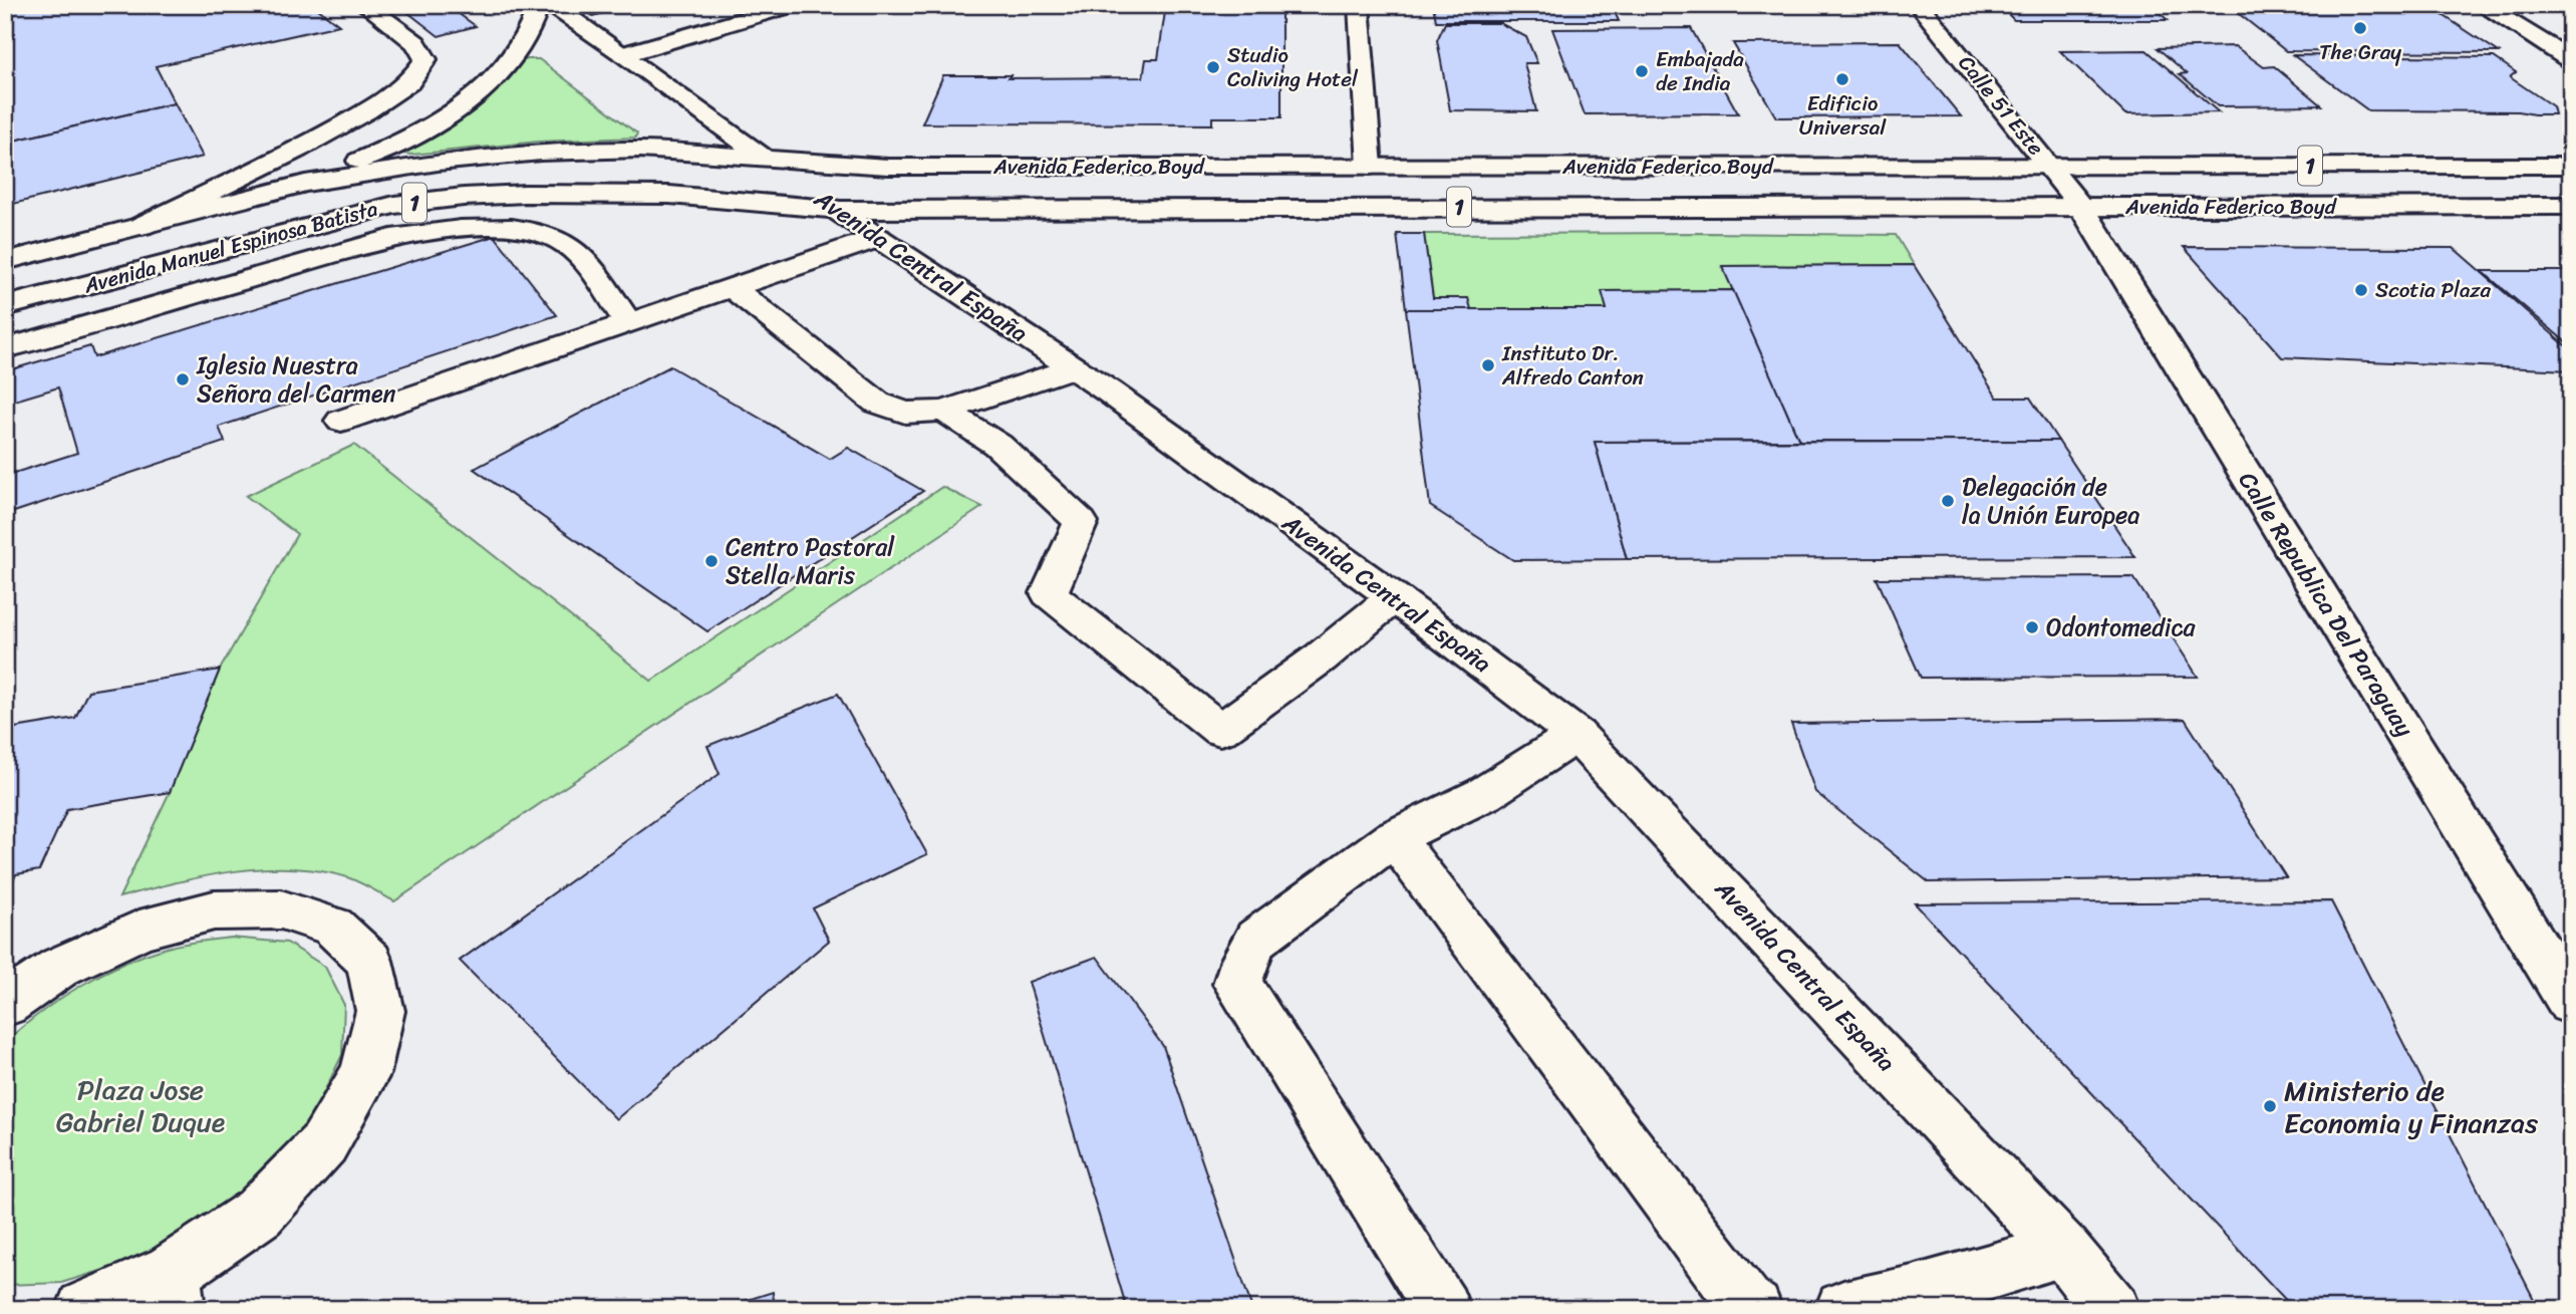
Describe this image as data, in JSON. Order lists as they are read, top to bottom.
{
  "streets": {
    "main road": [
      "Calle 51 Este",
      "1",
      "Avenida Federico Boyd",
      "Avenida Manuel Espinosa Batista",
      "Avenida Central España",
      "Calle Republica Del Paraguay"
    ]
  },
  "crossings": [
    ["Calle 51 Este", "Avenida Federico Boyd"],
    ["Calle 51 Este", "Calle Republica Del Paraguay"],
    ["Avenida Federico Boyd", "Avenida Manuel Espinosa Batista"],
    ["Avenida Federico Boyd", "Avenida Central España"],
    ["Avenida Federico Boyd", "Calle Republica Del Paraguay"],
    ["Avenida Manuel Espinosa Batista", "Avenida Central España"]
  ],
  "parks": ["Plaza Jose Gabriel Duque"],
  "places": [
    "The Gray",
    "Studio Coliving Hotel",
    "Embajada de India",
    "Edificio Universal",
    "Scotia Plaza",
    "Instituto Dr. Alfredo Canton",
    "Iglesia Nuestra Señora del Carmen",
    "Delegación de la Unión Europea",
    "Centro Pastoral Stella Maris",
    "Odontomedica",
    "Ministerio de Economia y Finanzas"
  ]
}
